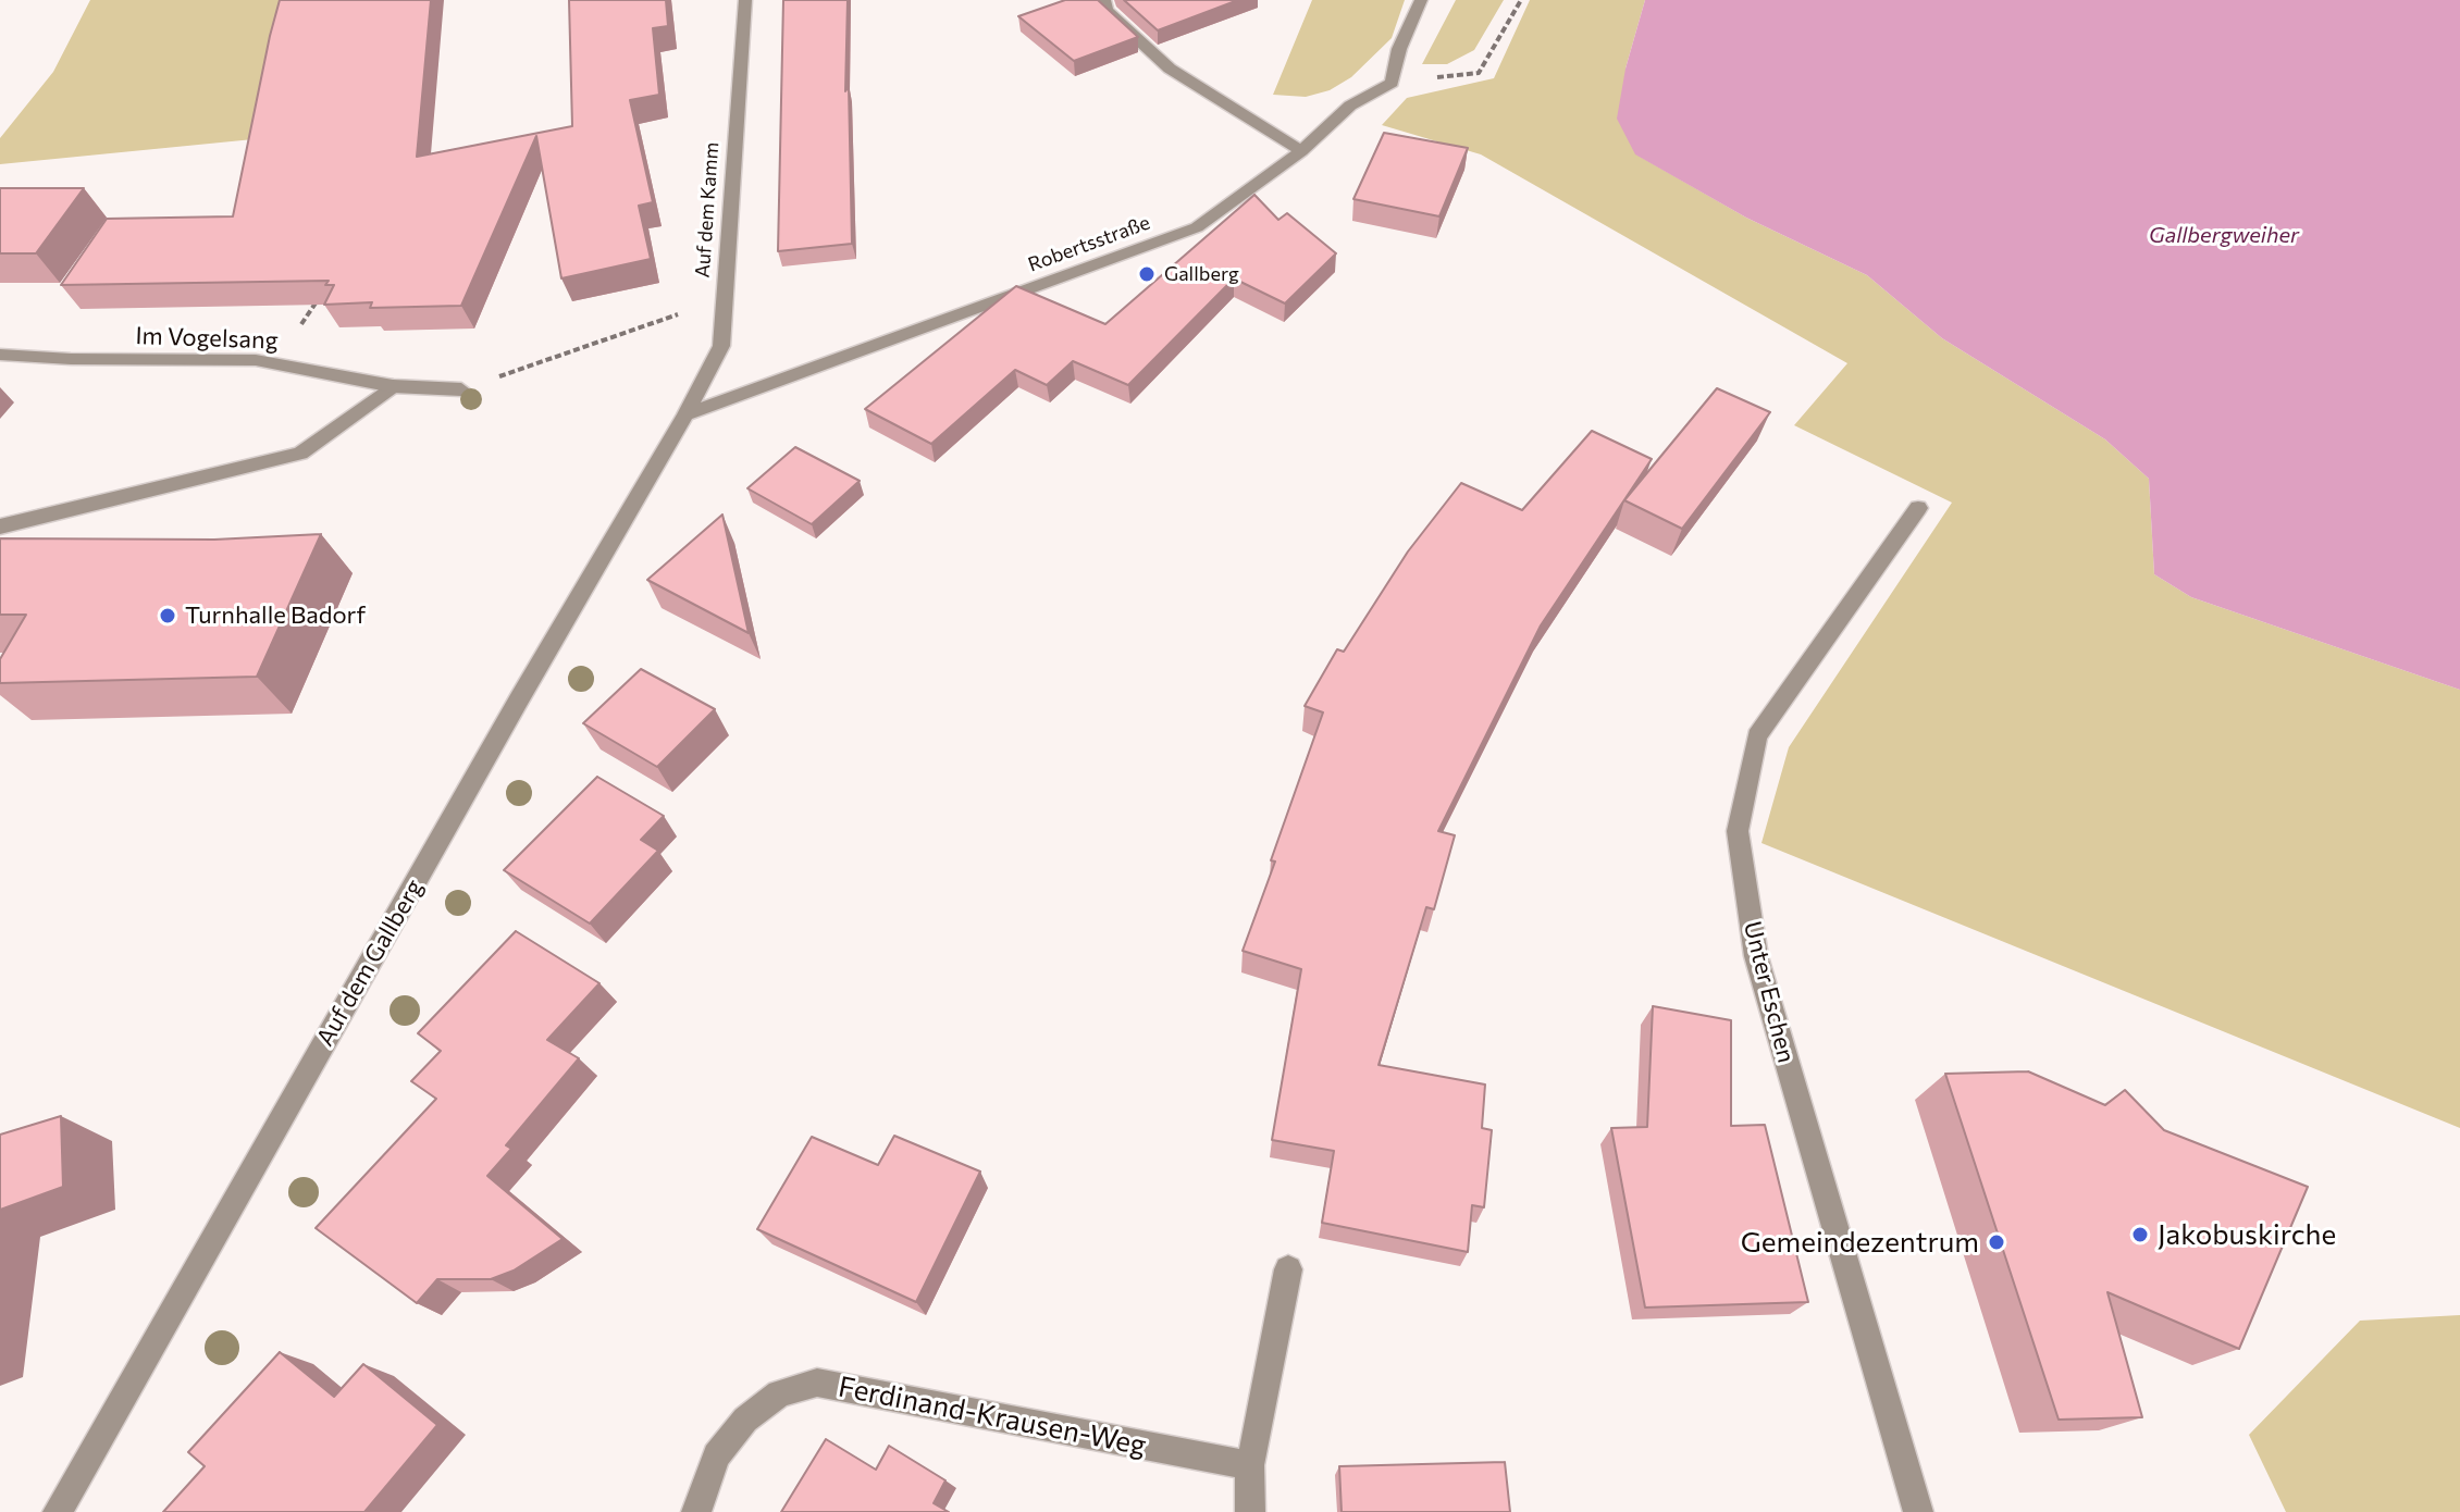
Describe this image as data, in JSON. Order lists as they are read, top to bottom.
{
  "streets": {
    "street": [
      "Auf dem Kamm",
      "Robertsstraße",
      "Im Vogelsang",
      "Auf dem Gallberg",
      "Unter Eschen",
      "Ferdinand-Krausen-Weg"
    ]
  },
  "crossings": [
    ["Auf dem Kamm", "Robertsstraße"],
    ["Auf dem Kamm", "Auf dem Gallberg"],
    ["Robertsstraße", "Auf dem Gallberg"]
  ],
  "water": ["Gallbergweiher"],
  "places": [
    "Gallberg",
    "Turnhalle Badorf",
    "Jakobuskirche",
    "Gemeindezentrum"
  ]
}
